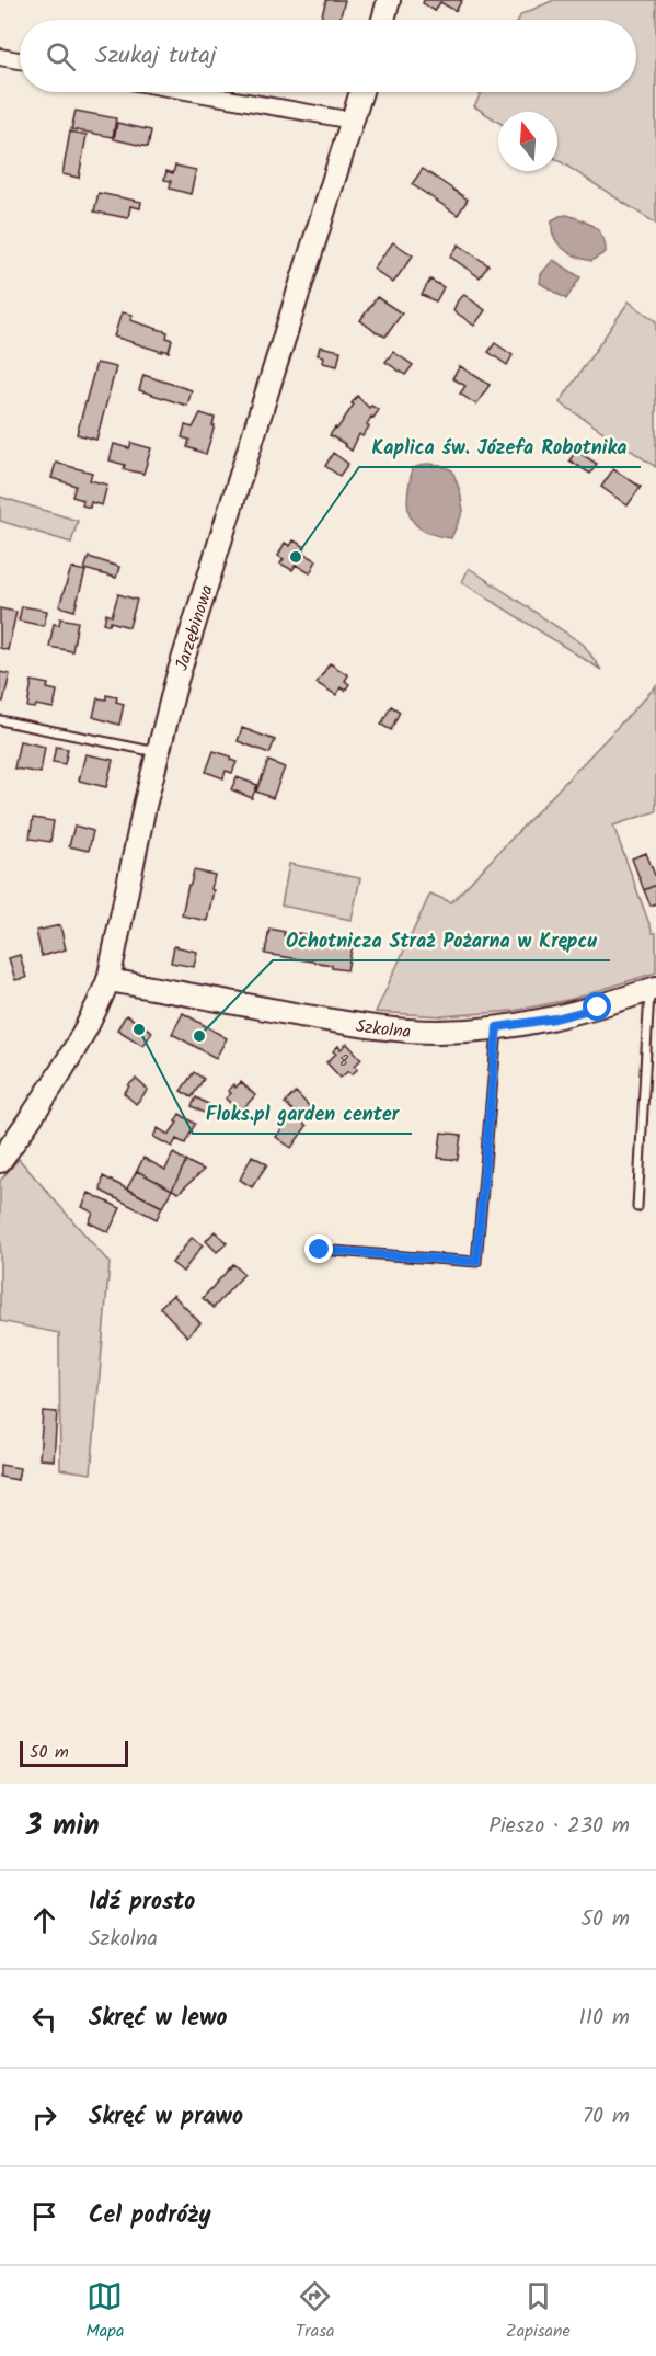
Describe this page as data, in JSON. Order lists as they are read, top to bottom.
{
  "streets": {
    "street": ["Jarzębinowa", "Szkolna"]
  },
  "crossings": [
    ["Jarzębinowa", "Szkolna"]
  ],
  "places": ["Kaplica św. Józefa Robotnika", "Floks.pl garden center", "Ochotnicza Straż Pożarna w Krępcu"],
  "house_numbers": ["8"],
  "scale_bar": "50 m",
  "north": "top",
  "page": {
    "search": "Szukaj tutaj",
    "scale": "50 m",
    "heading": ["3 min", "Pieszo · 230 m"],
    "list": [
      ["Idź prosto", "Szkolna", "50 m"],
      ["Skręć w lewo", "110 m"],
      ["Skręć w prawo", "70 m"],
      "Cel podróży"
    ],
    "nav": ["Mapa", "Trasa", "Zapisane"]
  }
}
